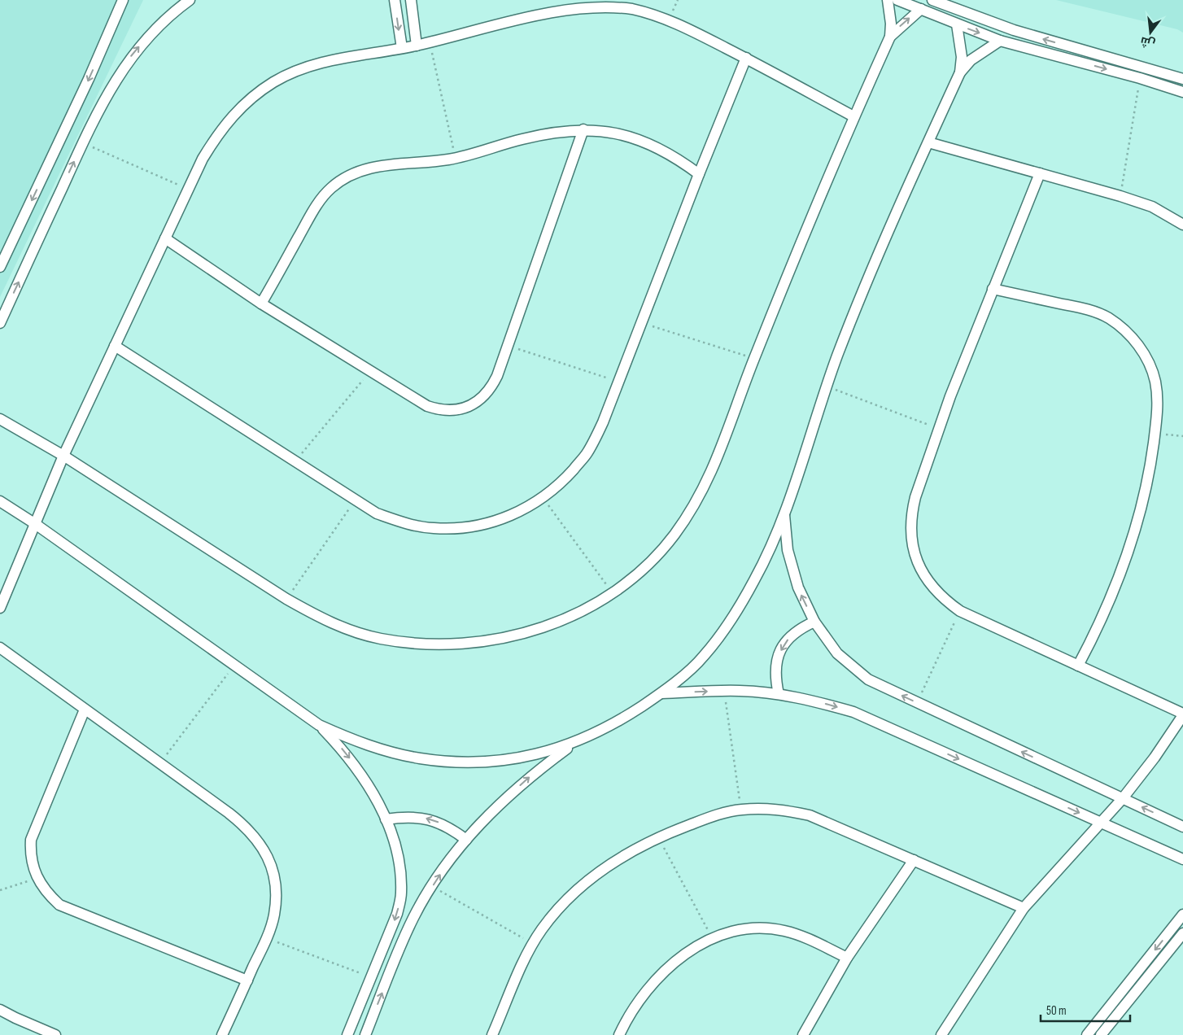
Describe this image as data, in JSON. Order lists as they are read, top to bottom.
{
  "scale_bar": "50 m",
  "north": "bottom"
}
